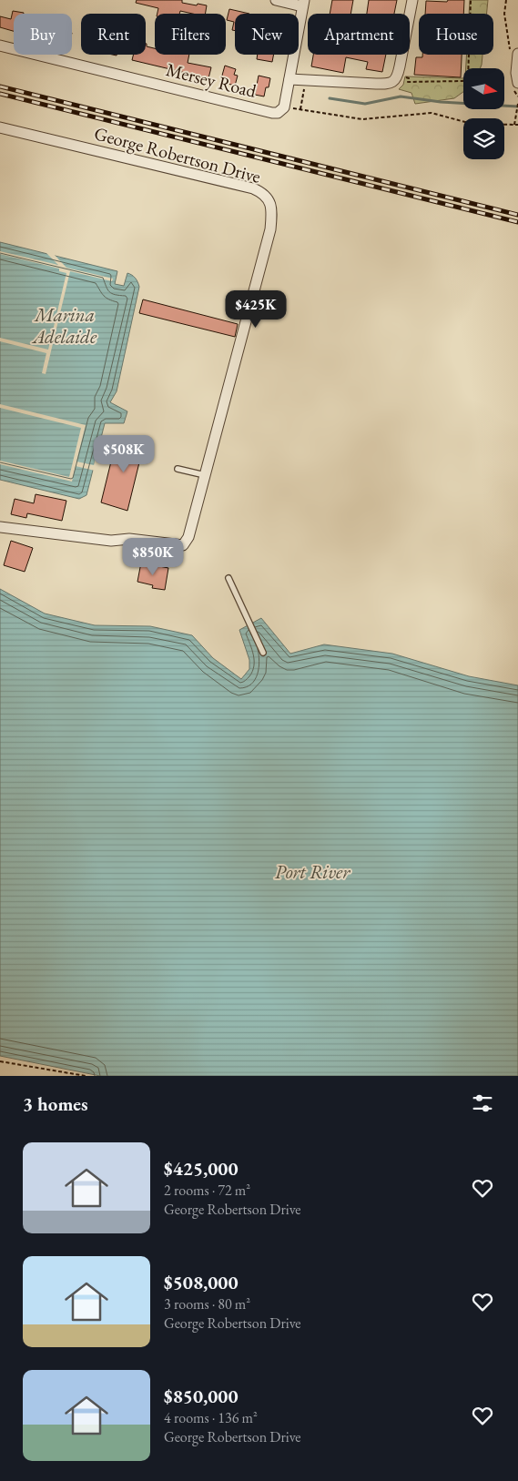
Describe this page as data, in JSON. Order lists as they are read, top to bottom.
{
  "streets": {
    "street": ["Mersey Road", "George Robertson Drive"]
  },
  "water": ["Marina Adelaide", "Port River"],
  "north": "right",
  "page": {
    "chip": [
      "Buy",
      "Rent",
      "Filters",
      "New",
      "Apartment",
      "House"
    ],
    "price": ["$425K", "$508K", "$850K"],
    "heading": "3 homes",
    "list": [
      {
        "name": "$425,000",
        "note": "2 rooms · 72 m² · George Robertson Drive"
      },
      {
        "name": "$508,000",
        "note": "3 rooms · 80 m² · George Robertson Drive"
      },
      {
        "name": "$850,000",
        "note": "4 rooms · 136 m² · George Robertson Drive"
      }
    ]
  }
}
